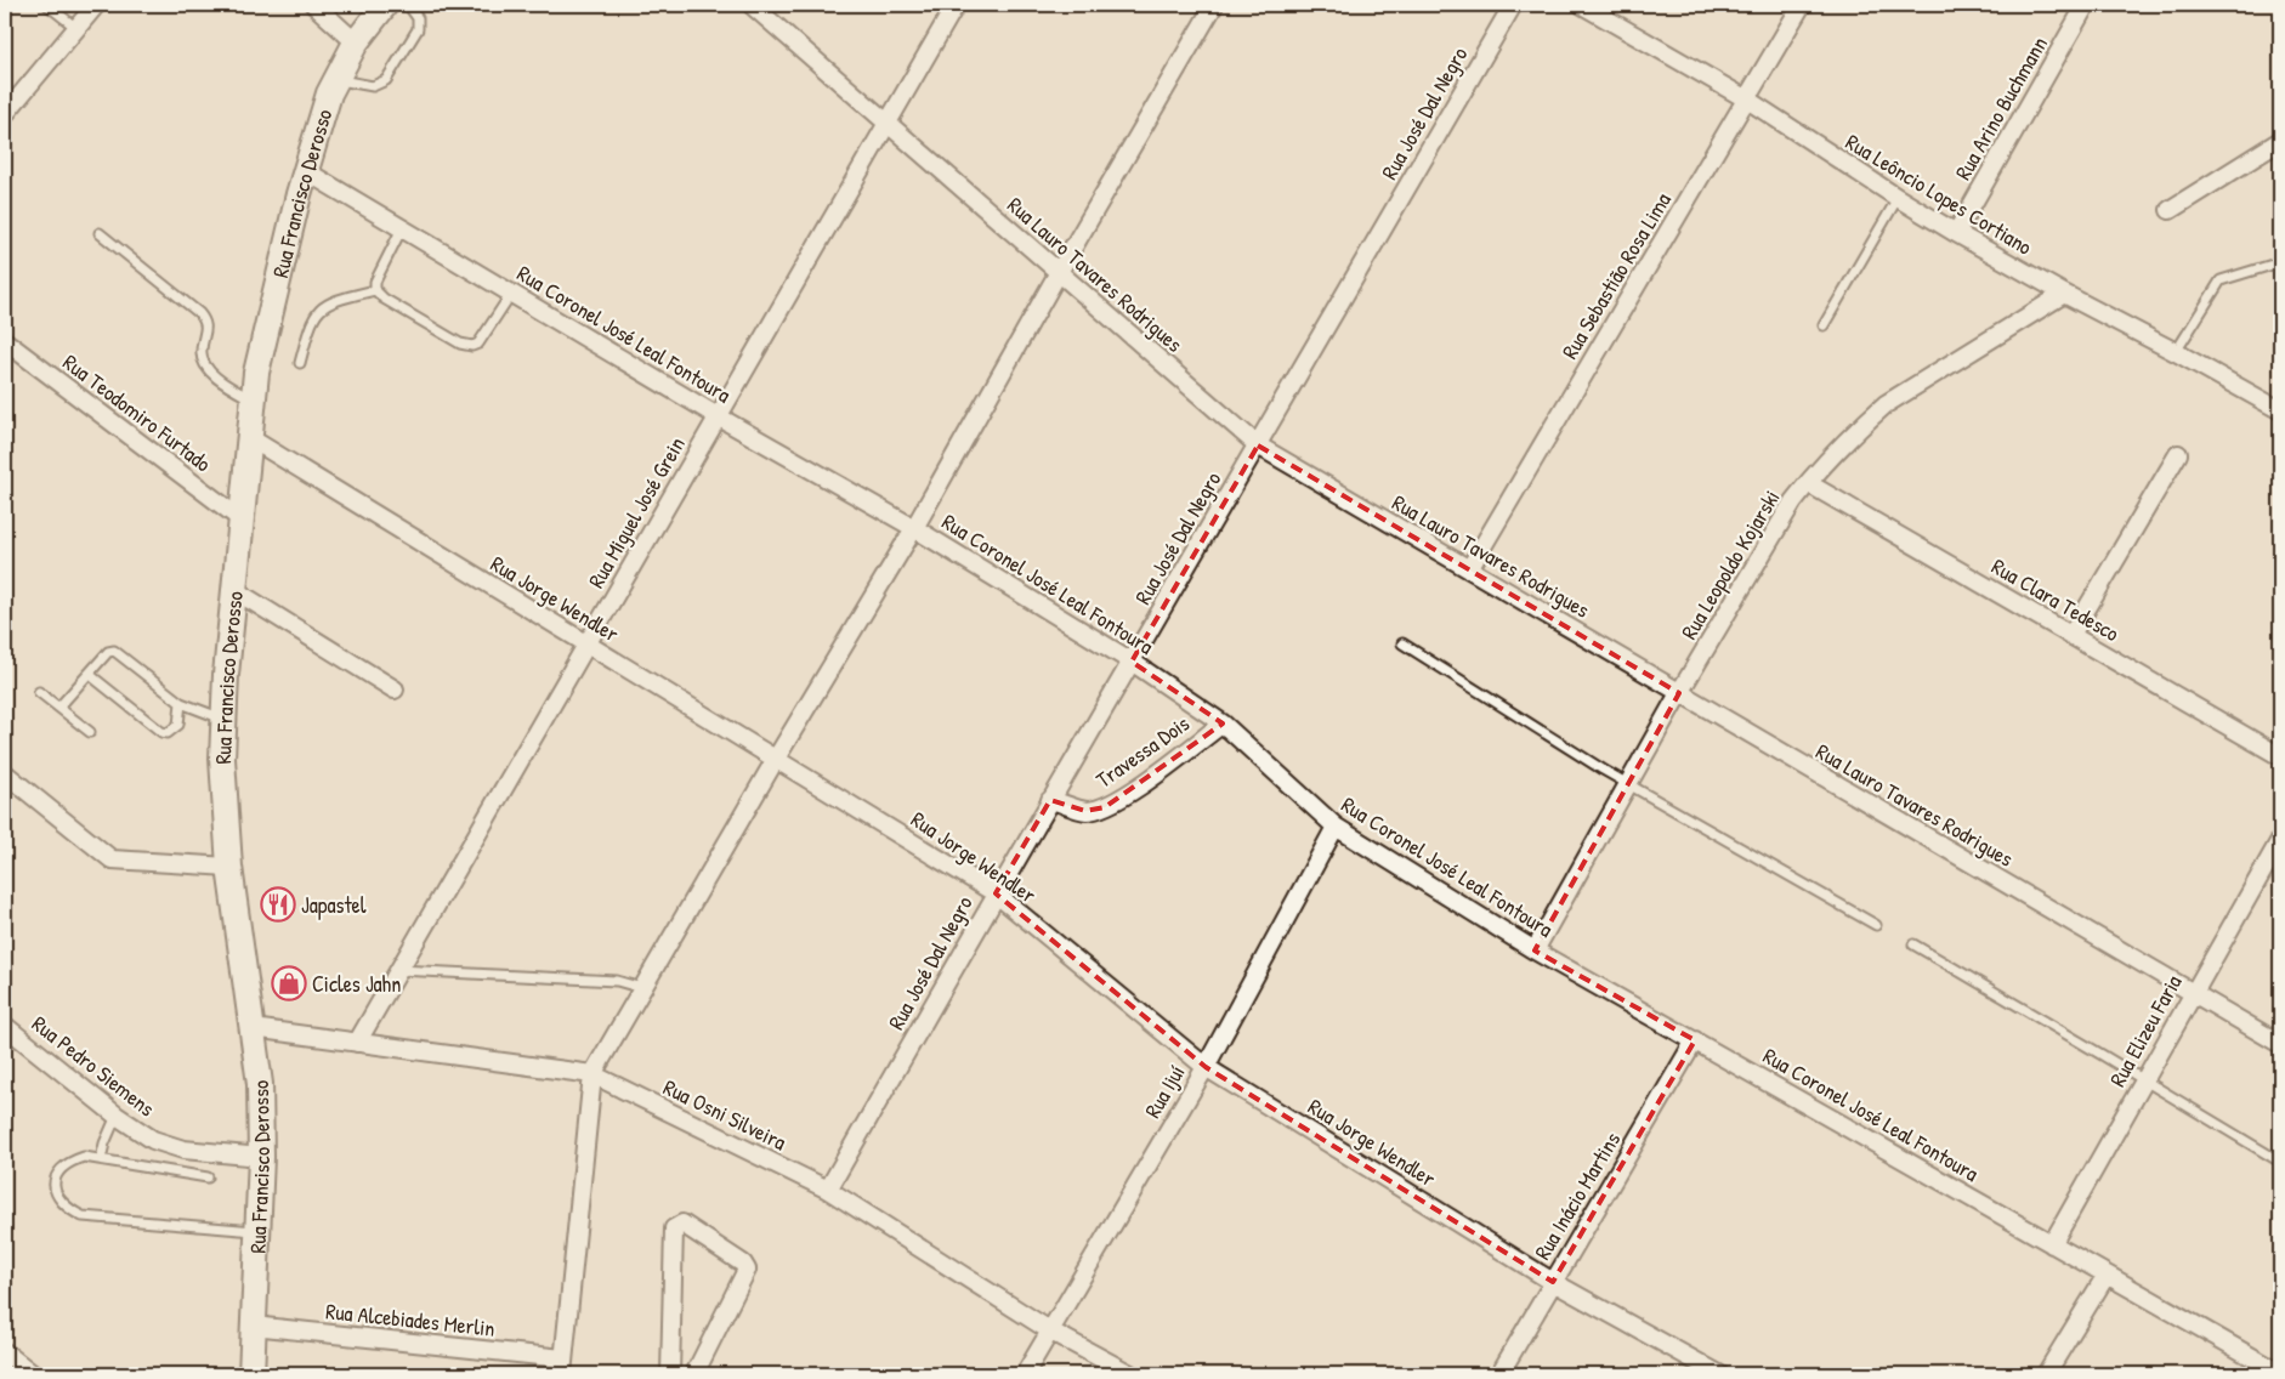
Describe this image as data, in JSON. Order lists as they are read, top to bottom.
{
  "streets": {
    "main road": ["Rua Francisco Derosso"],
    "street": [
      "Rua Arino Buchmann",
      "Rua José Dal Negro",
      "Rua Leôncio Lopes Cortiano",
      "Rua Lauro Tavares Rodrigues",
      "Rua Sebastião Rosa Lima",
      "Rua Coronel José Leal Fontoura",
      "Rua Teodomiro Furtado",
      "Rua Miguel José Grein",
      "Rua Leopoldo Kojarski",
      "Rua Jorge Wendler",
      "Rua Clara Tedesco",
      "Travessa Dois",
      "Rua Elizeu Faria",
      "Rua Pedro Siemens",
      "Rua Ijuí",
      "Rua Osni Silveira",
      "Rua Inácio Martins",
      "Rua Alcebiades Merlin"
    ]
  },
  "crossings": [
    ["Rua Arino Buchmann", "Rua Leôncio Lopes Cortiano"],
    ["Rua José Dal Negro", "Rua Lauro Tavares Rodrigues"],
    ["Rua José Dal Negro", "Rua Coronel José Leal Fontoura"],
    ["Rua José Dal Negro", "Rua Jorge Wendler"],
    ["Rua José Dal Negro", "Travessa Dois"],
    ["Rua José Dal Negro", "Rua Osni Silveira"],
    ["Rua Francisco Derosso", "Rua Coronel José Leal Fontoura"],
    ["Rua Francisco Derosso", "Rua Teodomiro Furtado"],
    ["Rua Francisco Derosso", "Rua Jorge Wendler"],
    ["Rua Francisco Derosso", "Rua Pedro Siemens"],
    ["Rua Francisco Derosso", "Rua Osni Silveira"],
    ["Rua Francisco Derosso", "Rua Alcebiades Merlin"],
    ["Rua Leôncio Lopes Cortiano", "Rua Sebastião Rosa Lima"],
    ["Rua Leôncio Lopes Cortiano", "Rua Leopoldo Kojarski"],
    ["Rua Lauro Tavares Rodrigues", "Rua Sebastião Rosa Lima"],
    ["Rua Lauro Tavares Rodrigues", "Rua Miguel José Grein"],
    ["Rua Lauro Tavares Rodrigues", "Rua Leopoldo Kojarski"],
    ["Rua Lauro Tavares Rodrigues", "Rua Elizeu Faria"],
    ["Rua Coronel José Leal Fontoura", "Rua Miguel José Grein"],
    ["Rua Coronel José Leal Fontoura", "Rua Leopoldo Kojarski"],
    ["Rua Coronel José Leal Fontoura", "Travessa Dois"],
    ["Rua Coronel José Leal Fontoura", "Rua Elizeu Faria"],
    ["Rua Coronel José Leal Fontoura", "Rua Ijuí"],
    ["Rua Coronel José Leal Fontoura", "Rua Inácio Martins"],
    ["Rua Miguel José Grein", "Rua Jorge Wendler"],
    ["Rua Miguel José Grein", "Rua Osni Silveira"],
    ["Rua Leopoldo Kojarski", "Rua Clara Tedesco"],
    ["Rua Jorge Wendler", "Rua Ijuí"],
    ["Rua Jorge Wendler", "Rua Inácio Martins"],
    ["Rua Ijuí", "Rua Osni Silveira"]
  ],
  "places": {
    "restaurant": ["Japastel"],
    "shop": ["Cicles Jahn"]
  }
}
